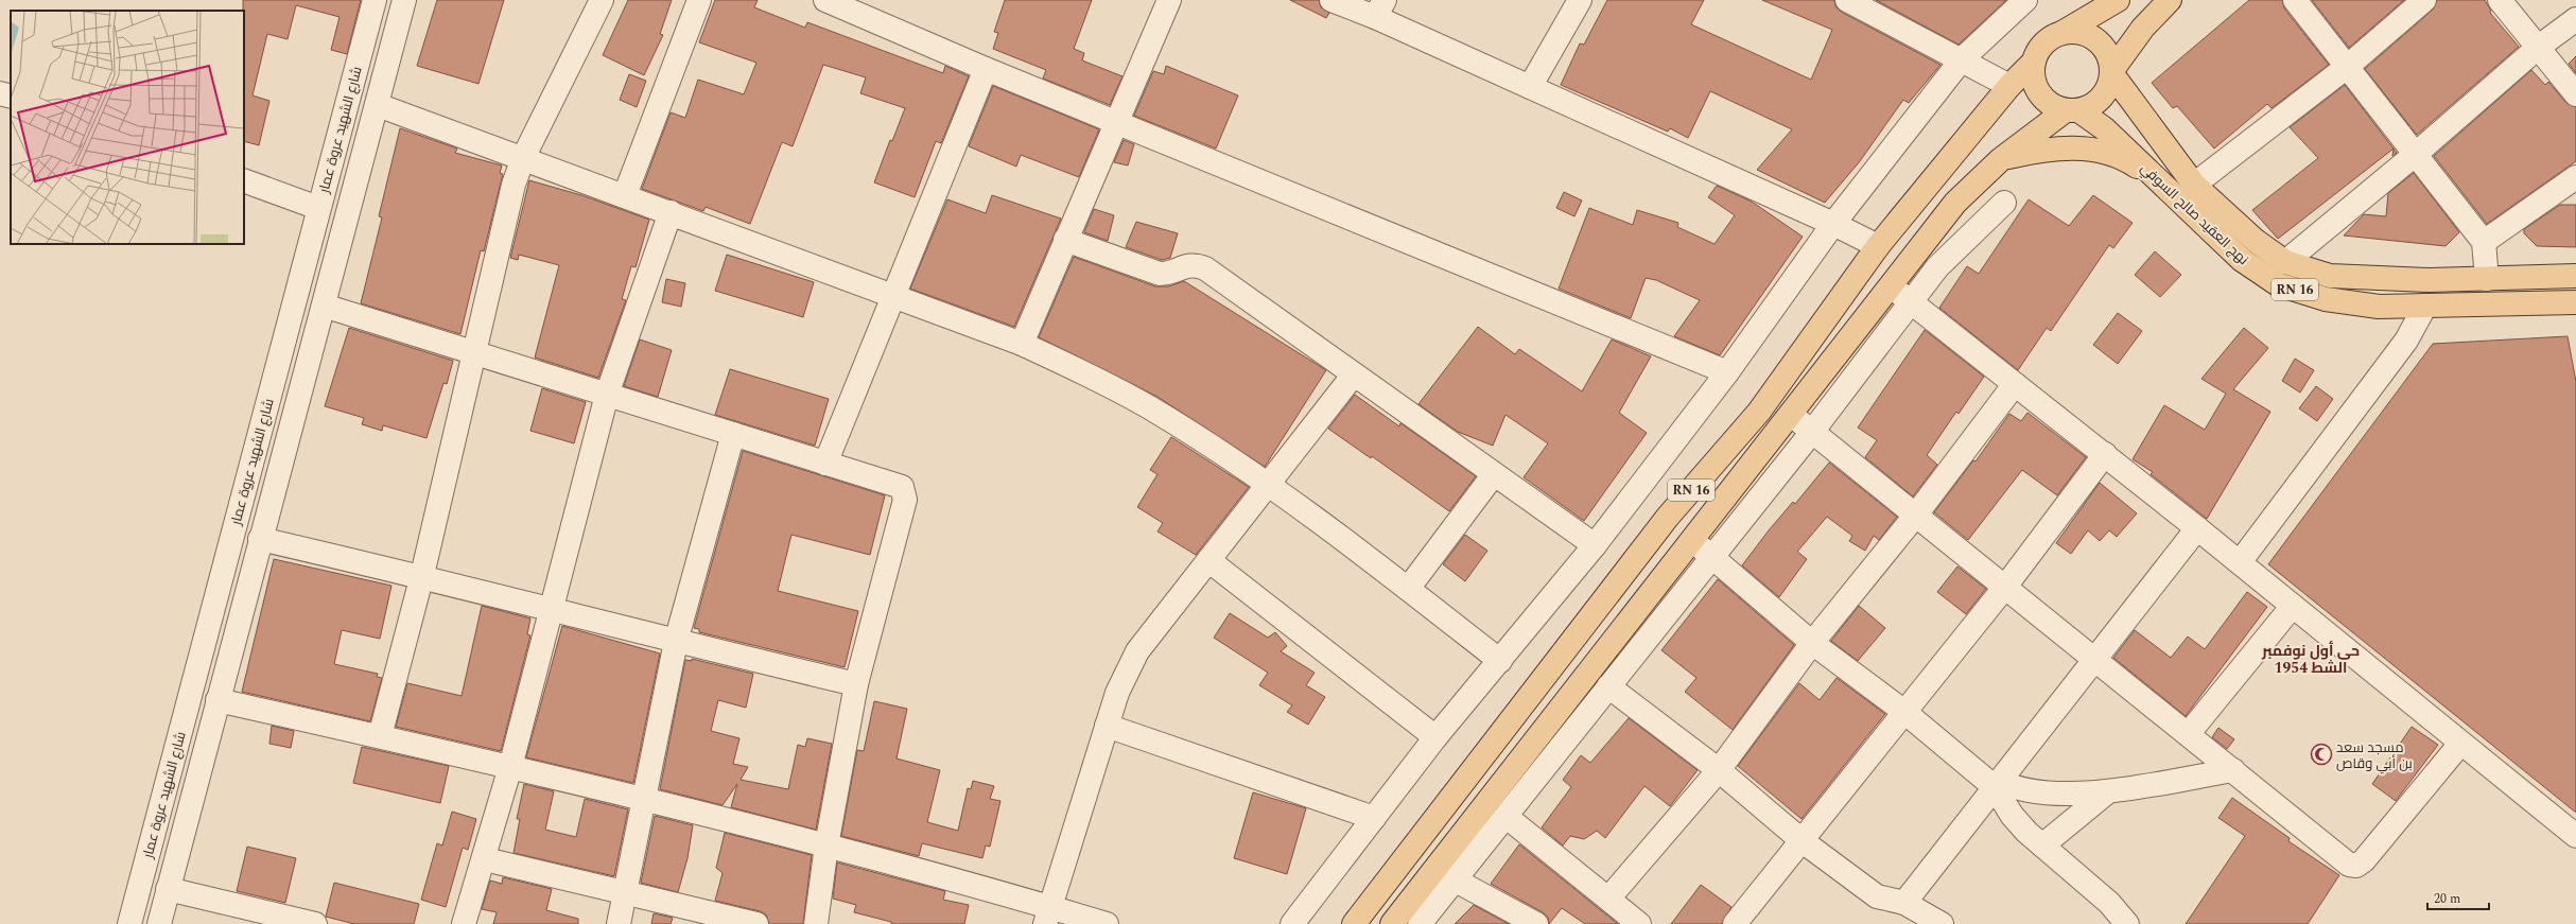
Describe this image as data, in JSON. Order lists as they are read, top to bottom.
{
  "streets": {
    "main road": ["نهج العقيد صالح السوفي", "RN 16"],
    "street": ["شارع الشهيد عروة عمار"]
  },
  "crossings": [
    ["نهج العقيد صالح السوفي", "RN 16"]
  ],
  "districts": ["حي أول نوفمبر 1954 الشط"],
  "places": {
    "mosque": ["مسجد سعد بن أبي وقاص"]
  },
  "scale_bar": "20 m"
}
